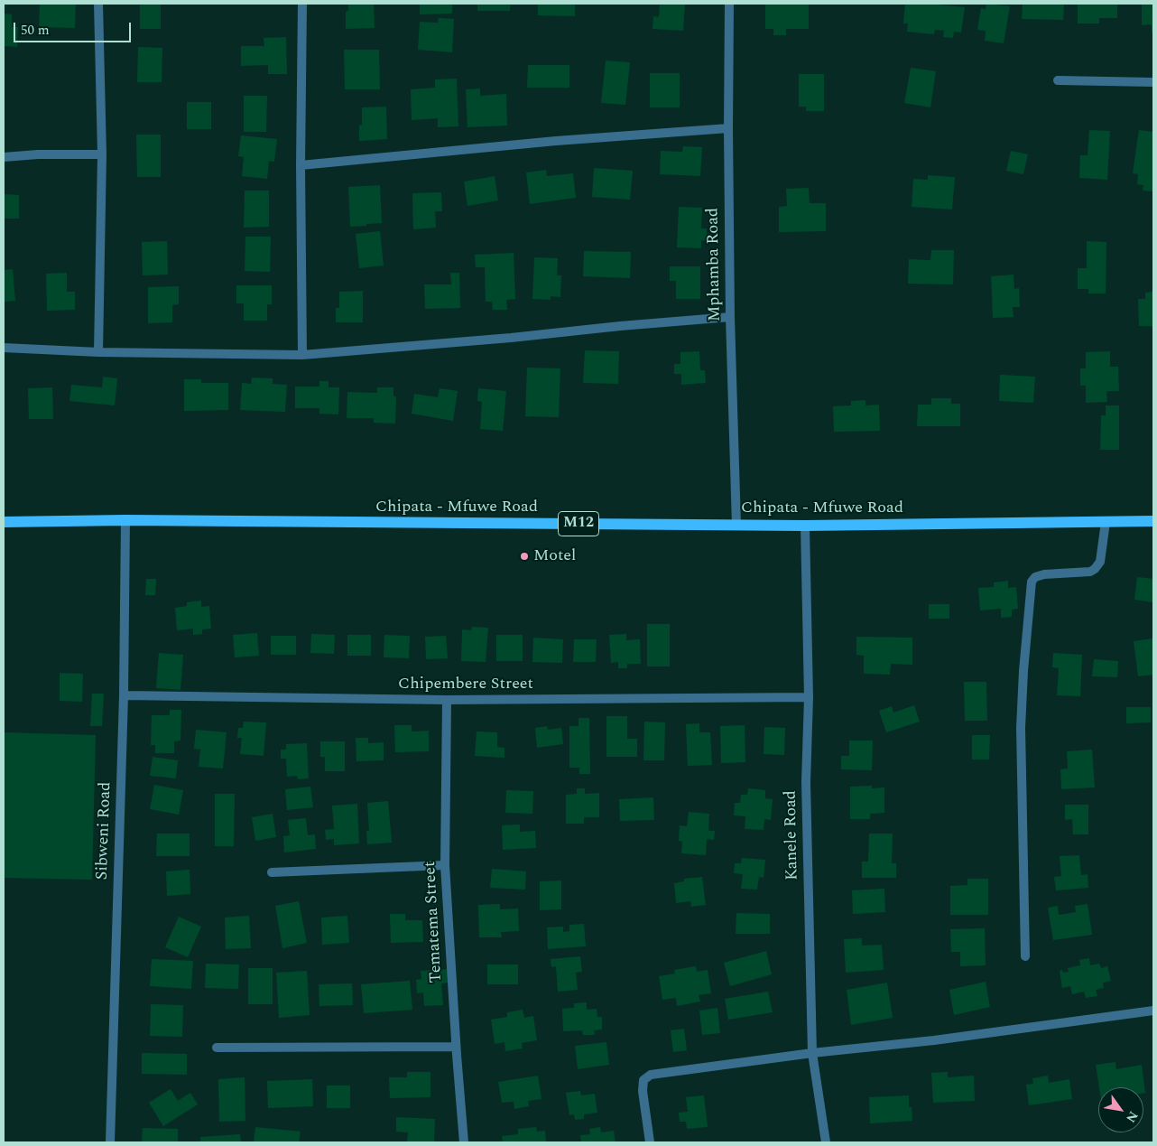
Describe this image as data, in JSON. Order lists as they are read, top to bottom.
{
  "streets": {
    "main road": ["Chipata - Mfuwe Road", "M12"],
    "street": [
      "Mphamba Road",
      "Chipembere Street",
      "Sibweni Road",
      "Kanele Road",
      "Tematema Street"
    ]
  },
  "crossings": [
    ["Mphamba Road", "Chipata - Mfuwe Road"],
    ["Chipata - Mfuwe Road", "Sibweni Road"],
    ["Chipata - Mfuwe Road", "Kanele Road"],
    ["Chipembere Street", "Sibweni Road"],
    ["Chipembere Street", "Kanele Road"],
    ["Chipembere Street", "Tematema Street"]
  ],
  "places": ["Motel"],
  "scale_bar": "50 m",
  "north": "bottom right"
}
